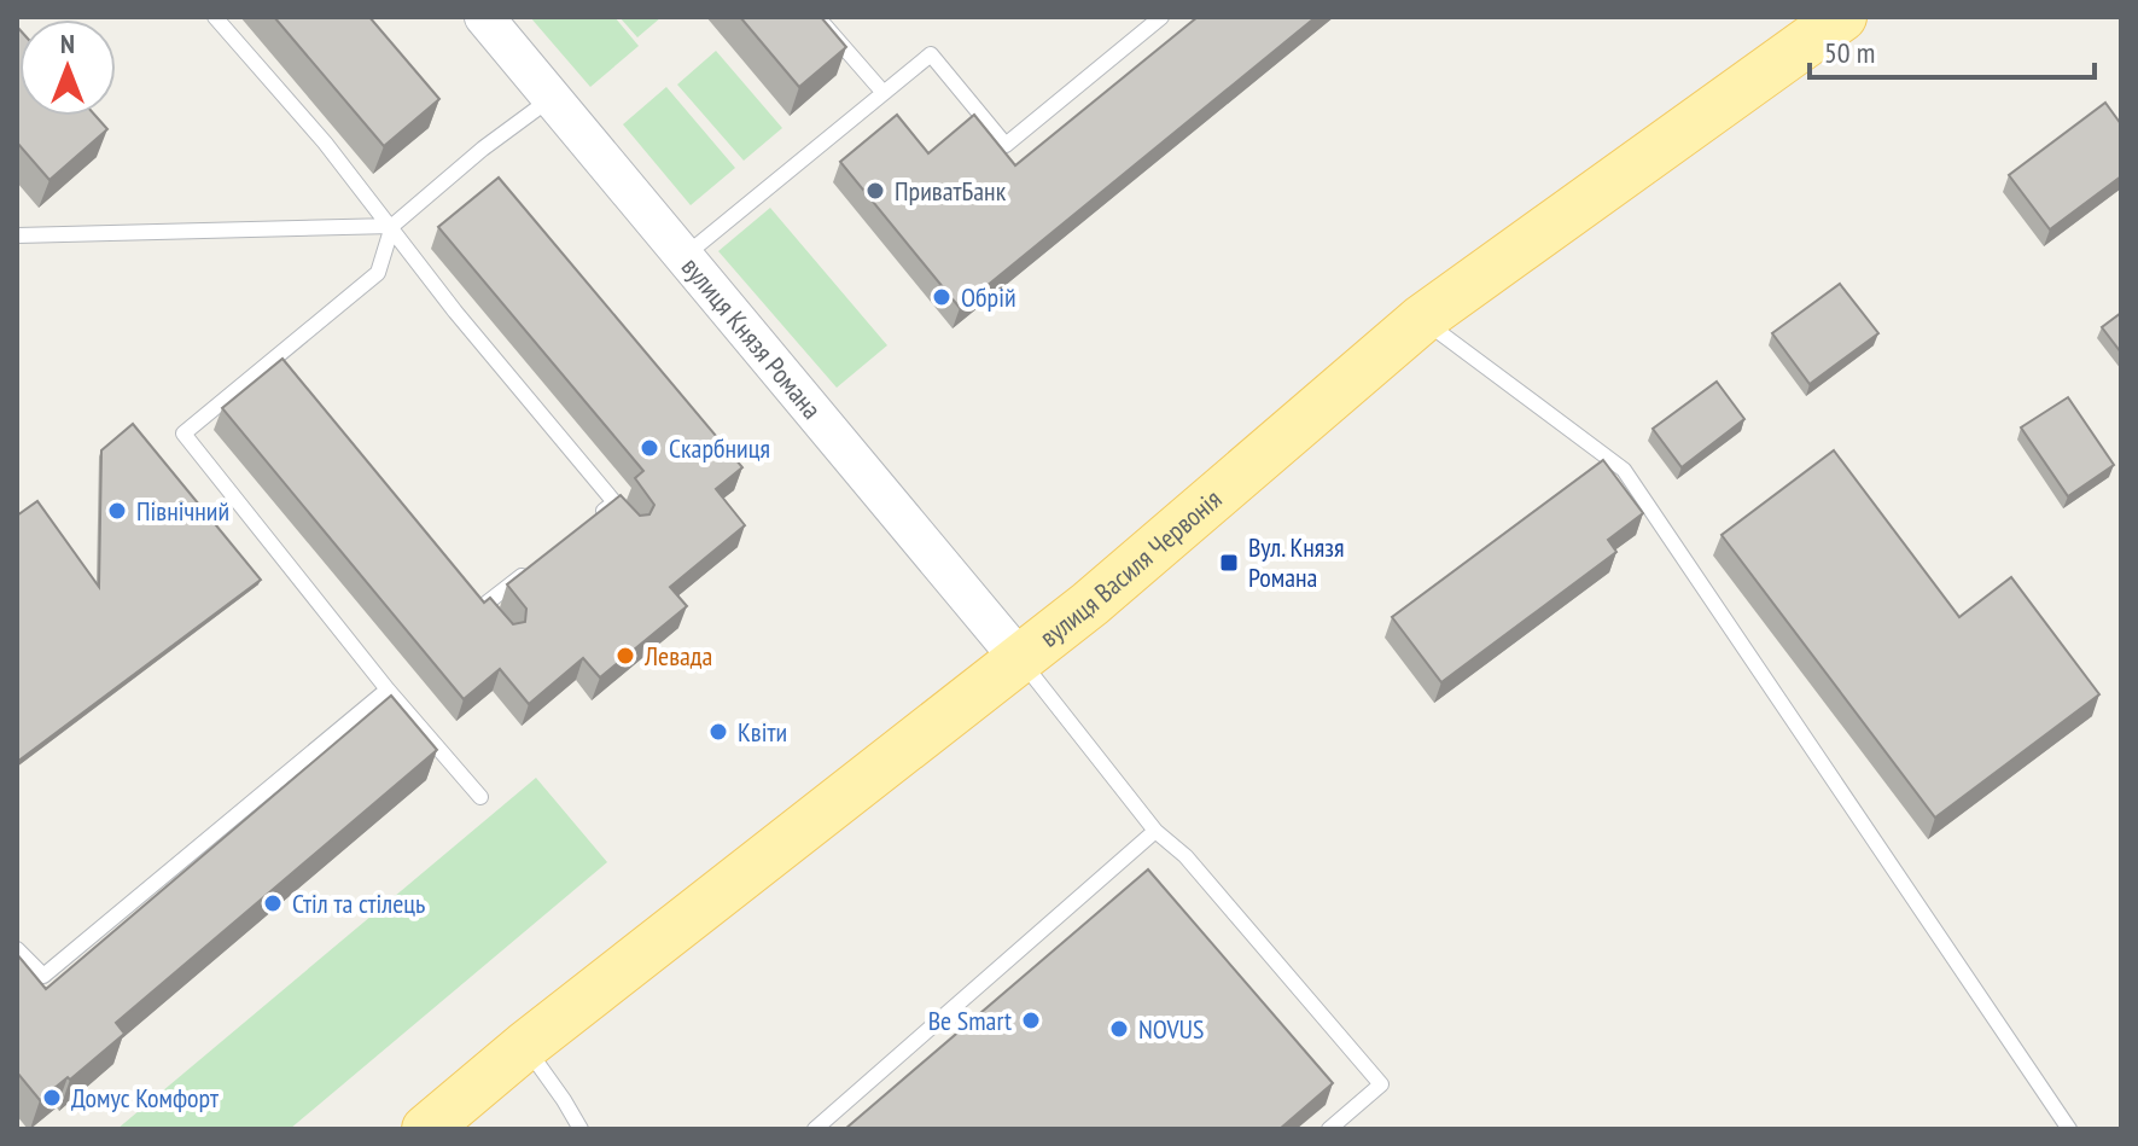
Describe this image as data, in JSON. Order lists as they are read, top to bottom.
{
  "streets": {
    "main road": ["вулиця Василя Червонія"],
    "street": ["вулиця Князя Романа"]
  },
  "crossings": [
    ["вулиця Князя Романа", "вулиця Василя Червонія"]
  ],
  "places": {
    "other": [
      "ПриватБанк",
      "Обрій",
      "Скарбниця",
      "Північний",
      "Левада",
      "Квiти",
      "Стіл та стілець",
      "Be Smart",
      "NOVUS",
      "Домус Комфорт"
    ],
    "transit": ["Вул. Князя Романа"]
  },
  "scale_bar": "50 m",
  "north": "top"
}
